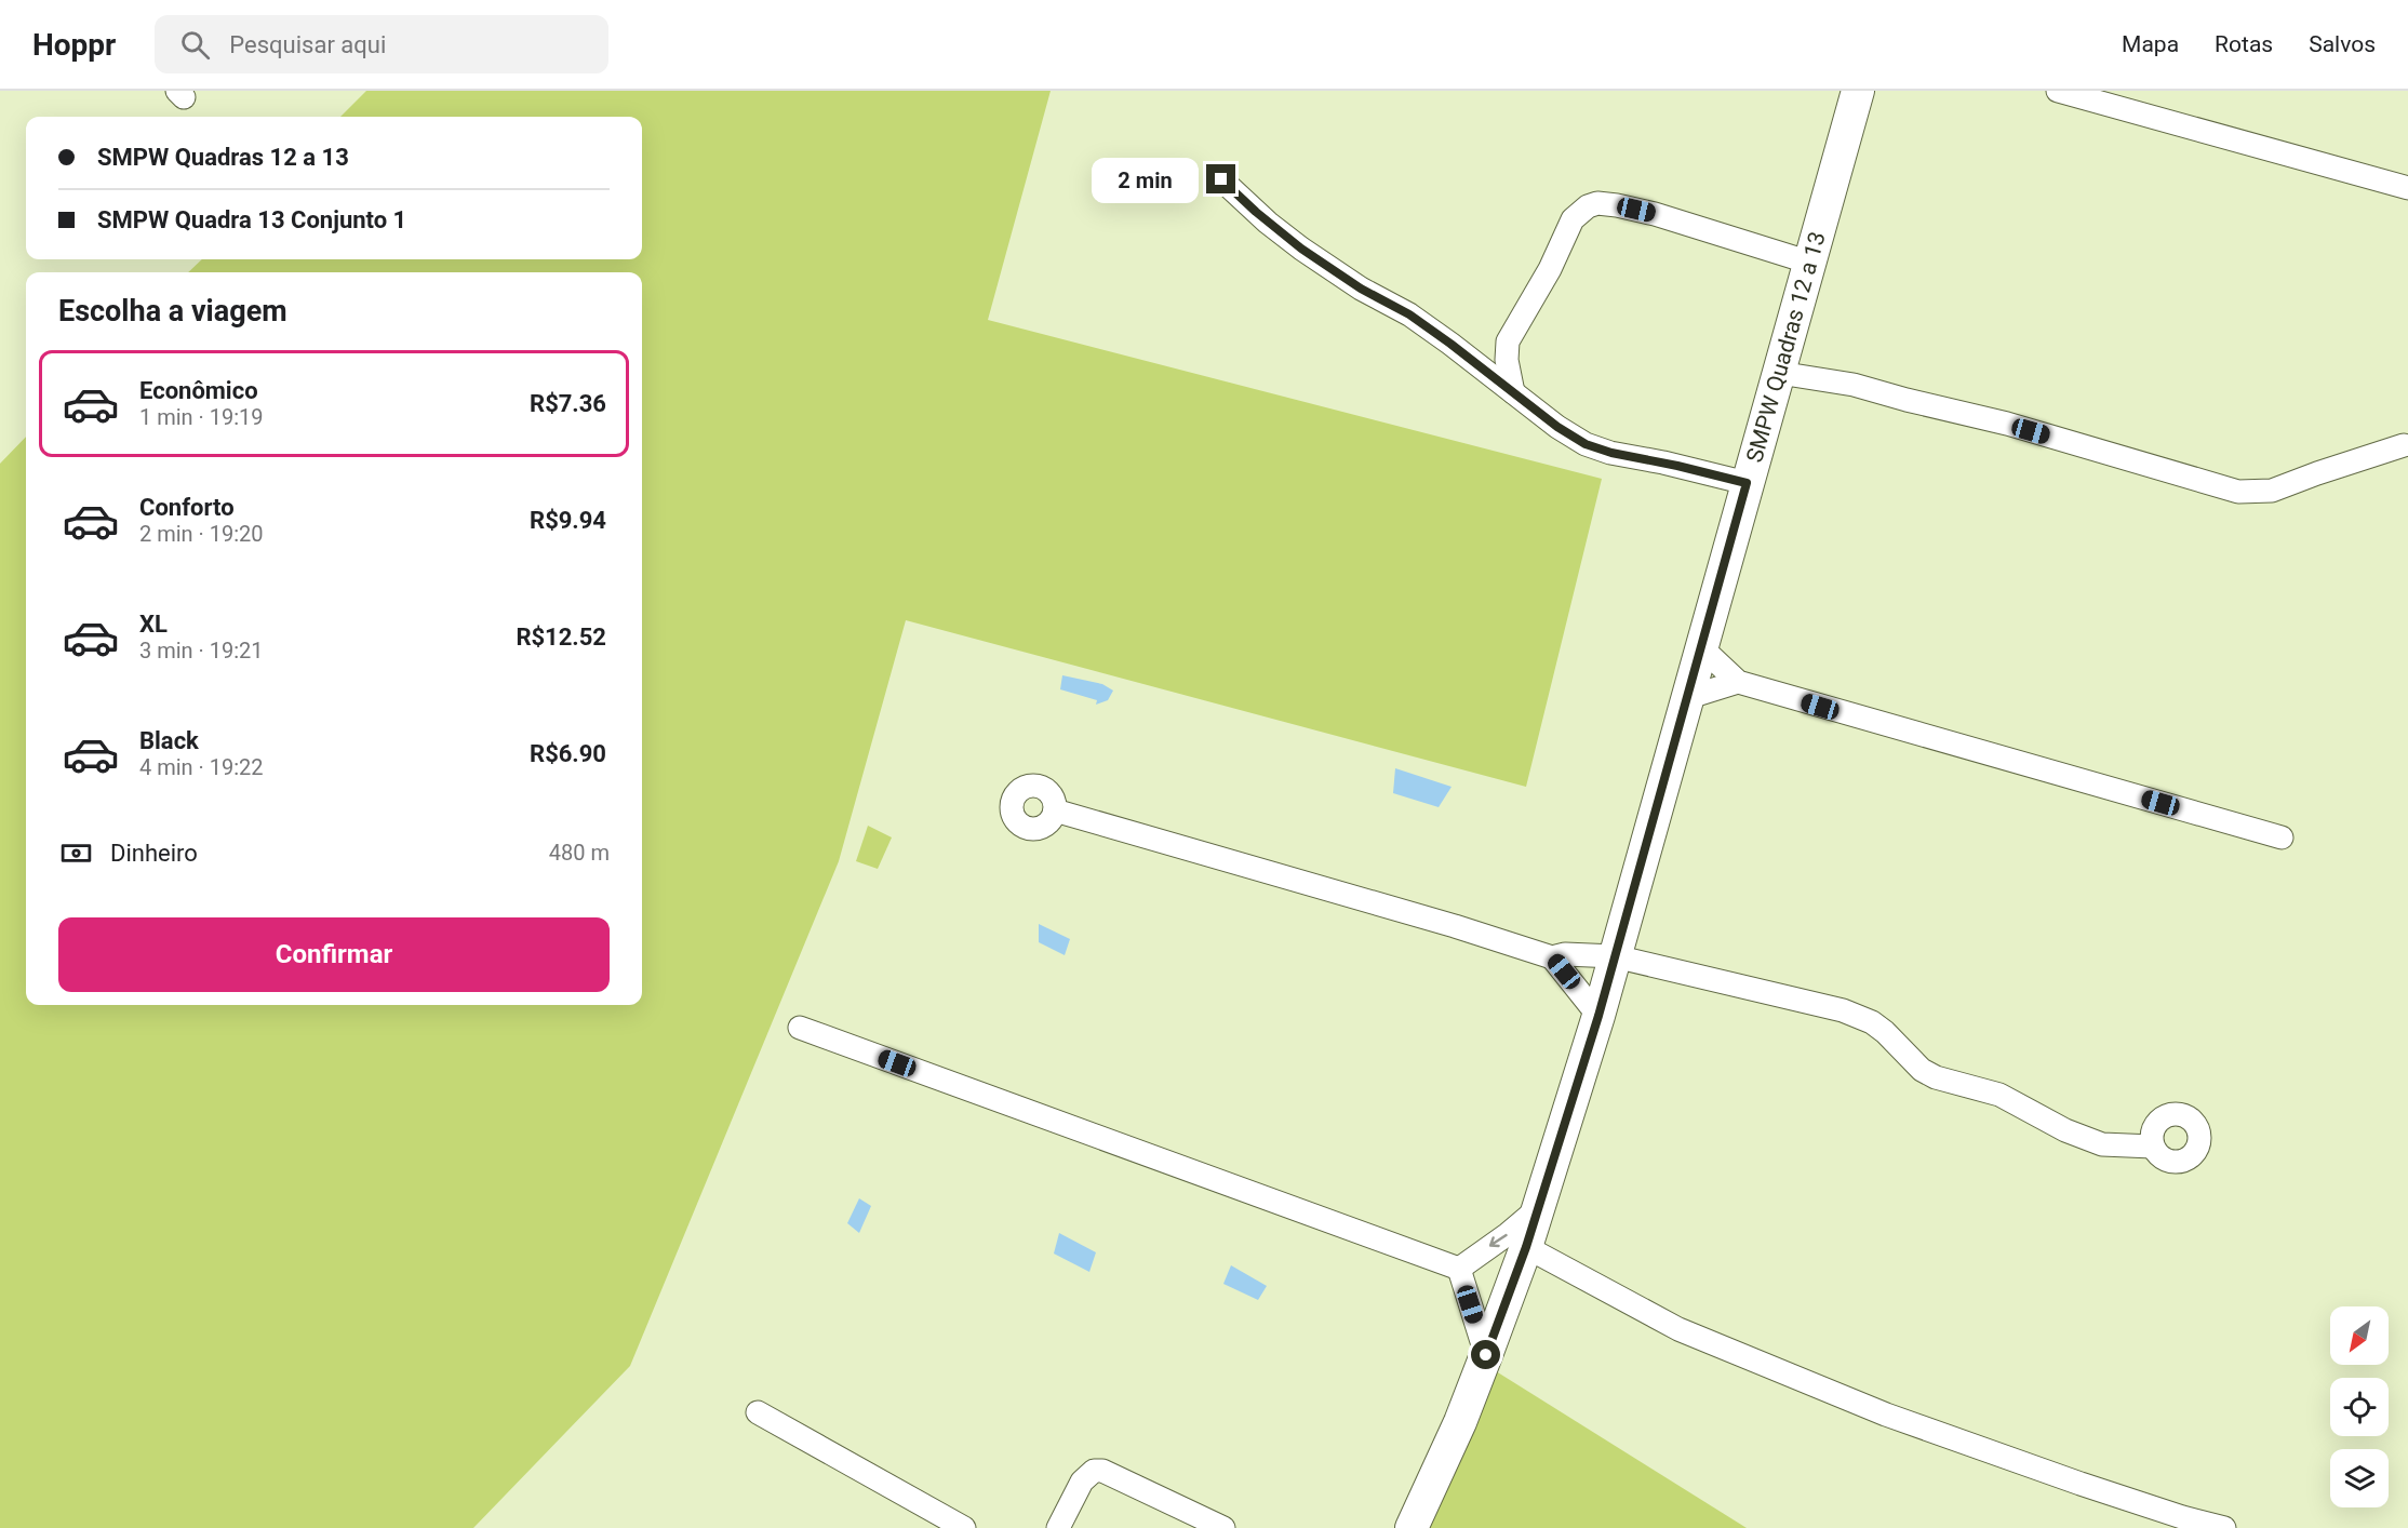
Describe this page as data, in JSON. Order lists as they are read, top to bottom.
{
  "streets": {
    "street": ["SMPW Quadras 12 a 13"]
  },
  "north": "bottom left",
  "page": {
    "header": "Hoppr",
    "search": "Pesquisar aqui",
    "nav": ["Mapa", "Rotas", "Salvos"],
    "banner": ["SMPW Quadras 12 a 13", "SMPW Quadra 13 Conjunto 1"],
    "bubble": "2 min",
    "heading": "Escolha a viagem",
    "list": [
      {
        "name": "Econômico",
        "note": "1 min · 19:19",
        "value": "R$7.36"
      },
      {
        "name": "Conforto",
        "note": "2 min · 19:20",
        "value": "R$9.94"
      },
      {
        "name": "XL",
        "note": "3 min · 19:21",
        "value": "R$12.52"
      },
      {
        "name": "Black",
        "note": "4 min · 19:22",
        "value": "R$6.90"
      }
    ],
    "pay": ["Dinheiro", "480 m"],
    "buttons": "Confirmar"
  }
}
